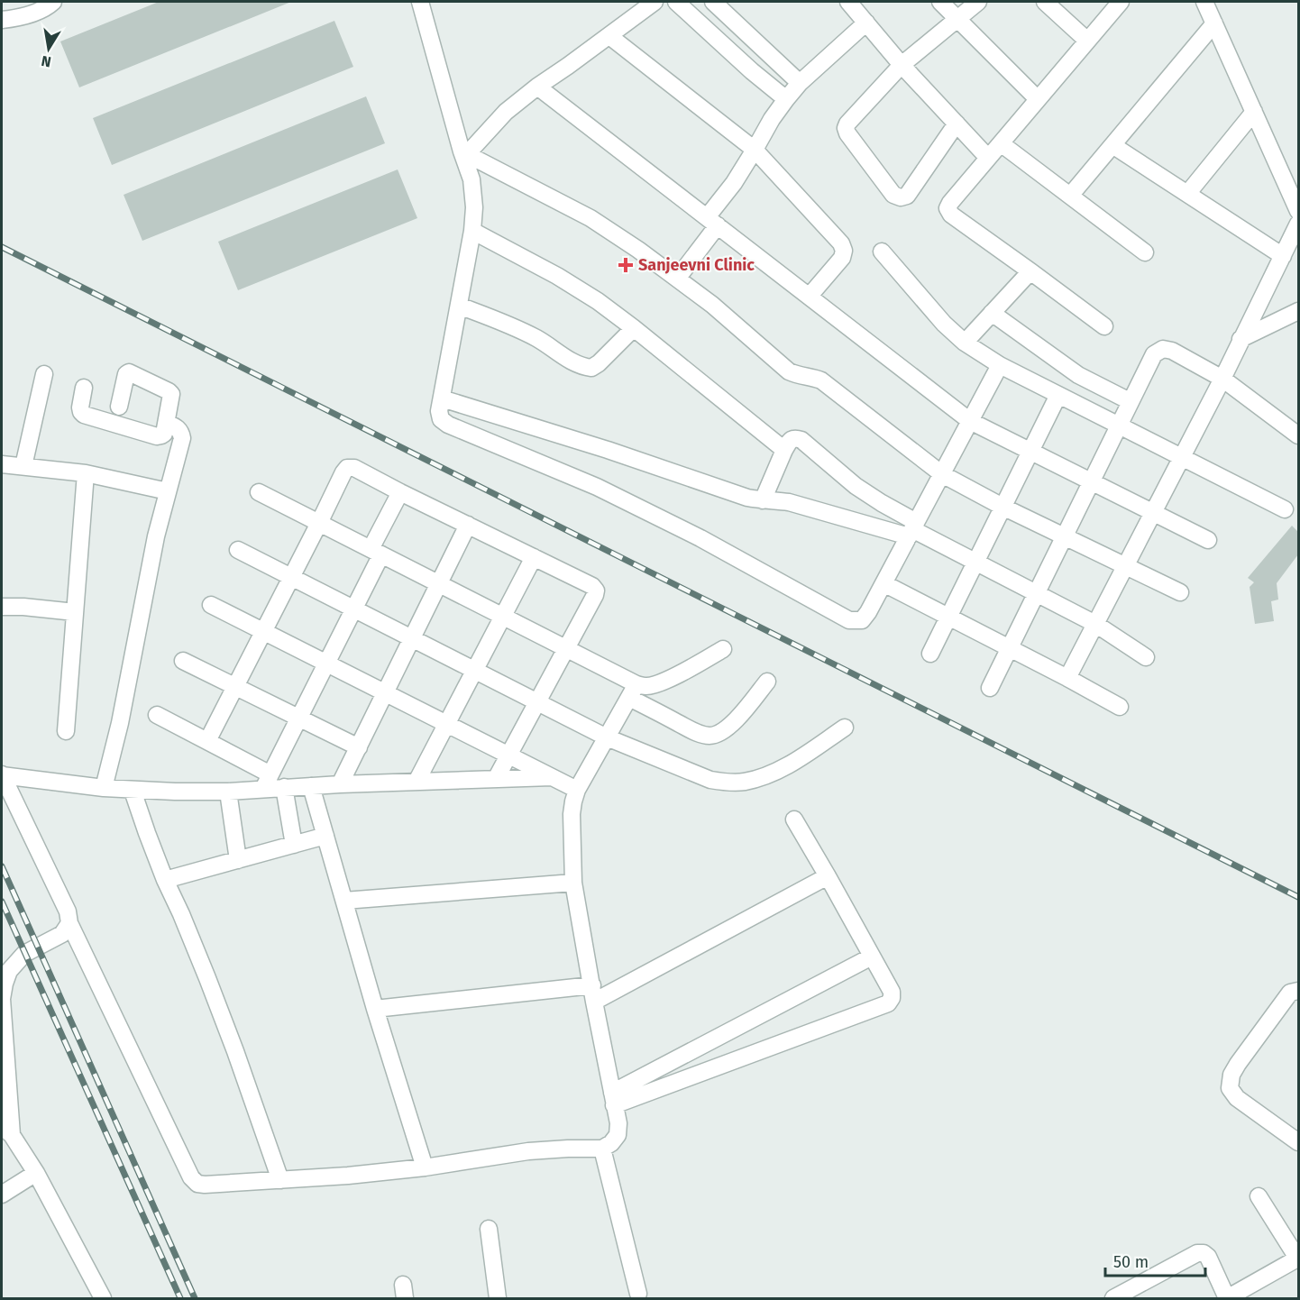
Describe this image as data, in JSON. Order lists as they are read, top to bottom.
{
  "places": {
    "health": ["Sanjeevni Clinic"]
  },
  "scale_bar": "50 m",
  "north": "bottom"
}
